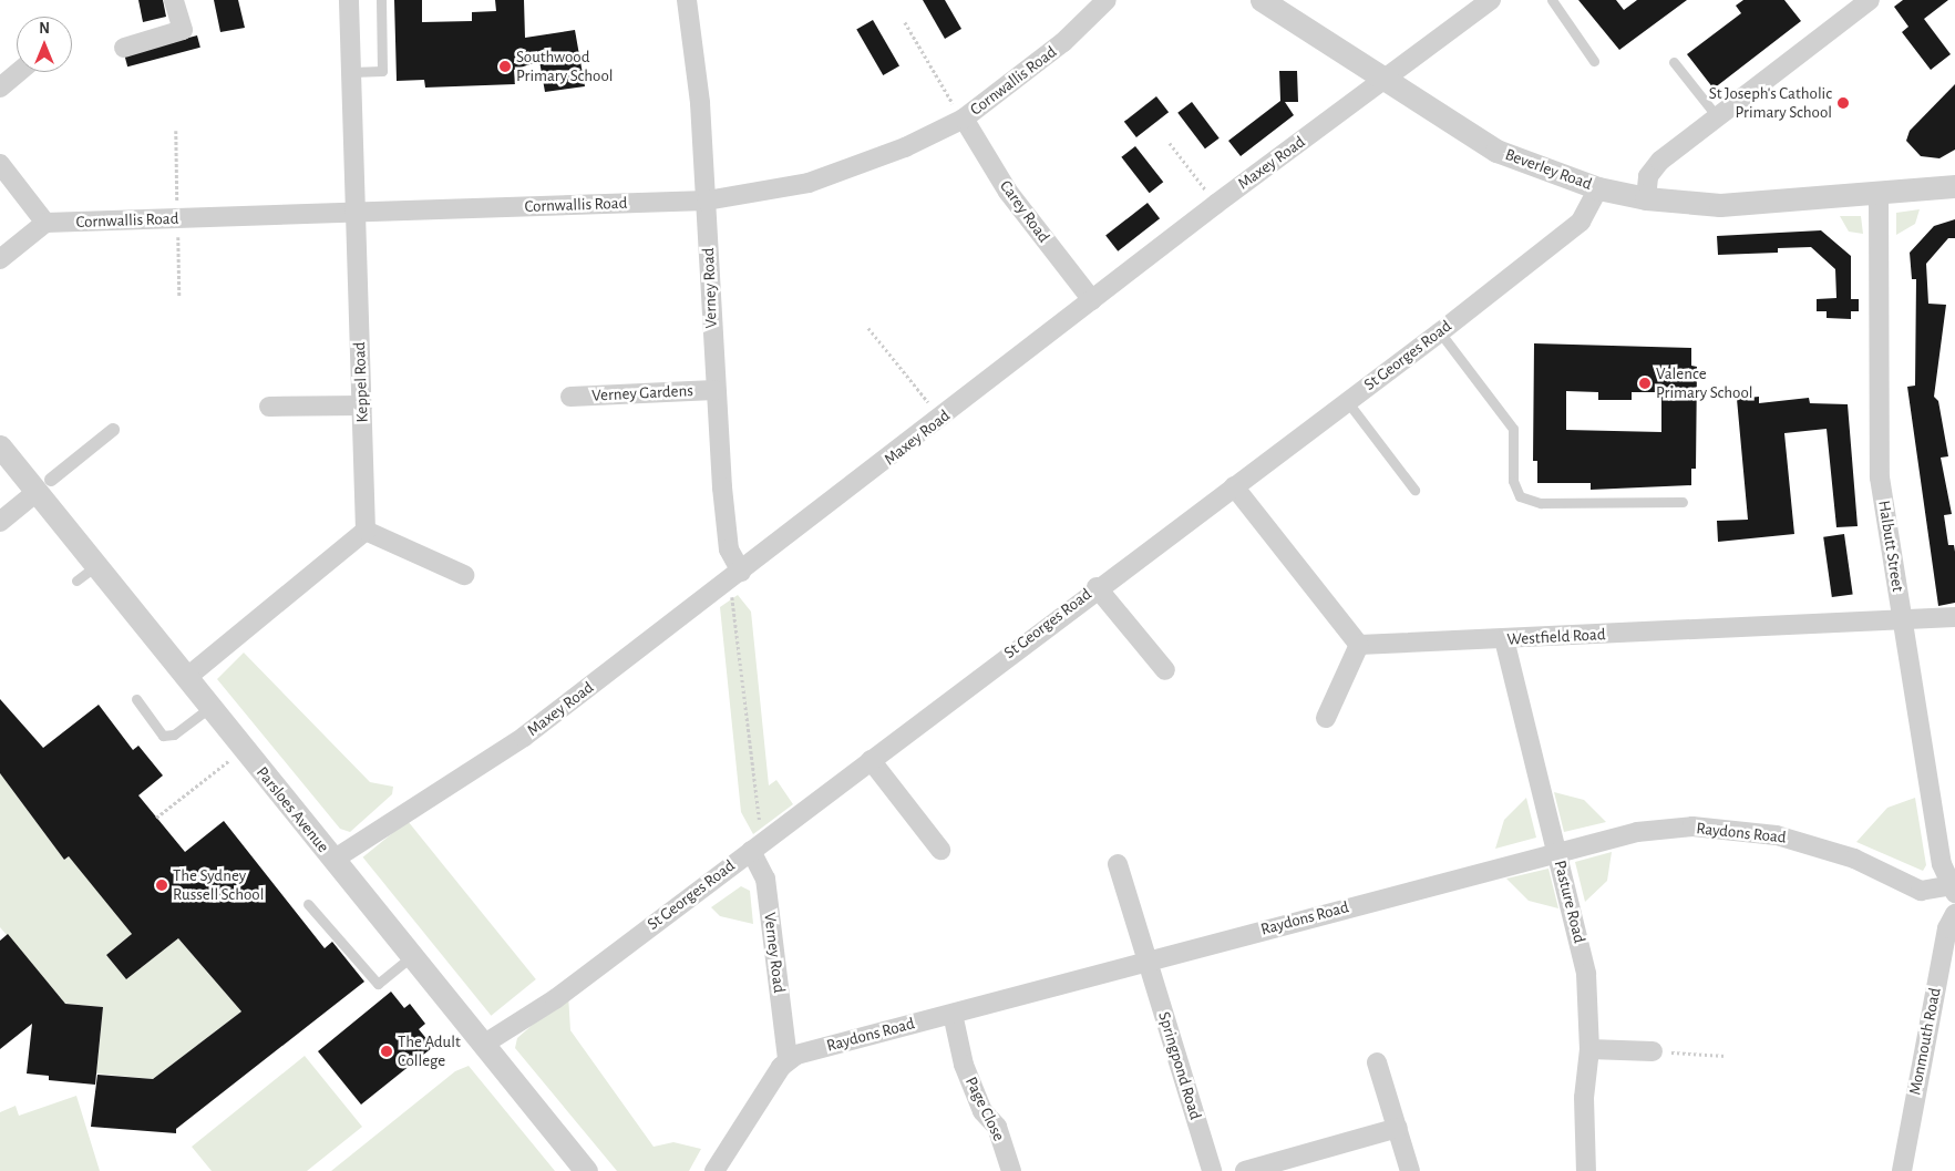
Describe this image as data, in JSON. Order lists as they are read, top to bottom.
{
  "streets": {
    "street": [
      "Cornwallis Road",
      "Maxey Road",
      "Beverley Road",
      "Carey Road",
      "Verney Road",
      "St Georges Road",
      "Keppel Road",
      "Verney Gardens",
      "Halbutt Street",
      "Westfield Road",
      "Parsloes Avenue",
      "Raydons Road",
      "Pasture Road",
      "Monmouth Road",
      "Springpond Road",
      "Page Close"
    ]
  },
  "crossings": [
    ["Cornwallis Road", "Carey Road"],
    ["Cornwallis Road", "Verney Road"],
    ["Cornwallis Road", "Keppel Road"],
    ["Maxey Road", "Beverley Road"],
    ["Maxey Road", "Carey Road"],
    ["Maxey Road", "Verney Road"],
    ["Maxey Road", "Parsloes Avenue"],
    ["Beverley Road", "St Georges Road"],
    ["Beverley Road", "Halbutt Street"],
    ["Verney Road", "St Georges Road"],
    ["Verney Road", "Verney Gardens"],
    ["Verney Road", "Raydons Road"],
    ["St Georges Road", "Parsloes Avenue"],
    ["Halbutt Street", "Westfield Road"],
    ["Halbutt Street", "Raydons Road"],
    ["Westfield Road", "Pasture Road"],
    ["Raydons Road", "Pasture Road"],
    ["Raydons Road", "Springpond Road"],
    ["Raydons Road", "Page Close"]
  ],
  "places": [
    "Southwood Primary School",
    "St Joseph's Catholic Primary School",
    "Valence Primary School",
    "The Sydney Russell School",
    "The Adult College"
  ],
  "north": "top"
}
